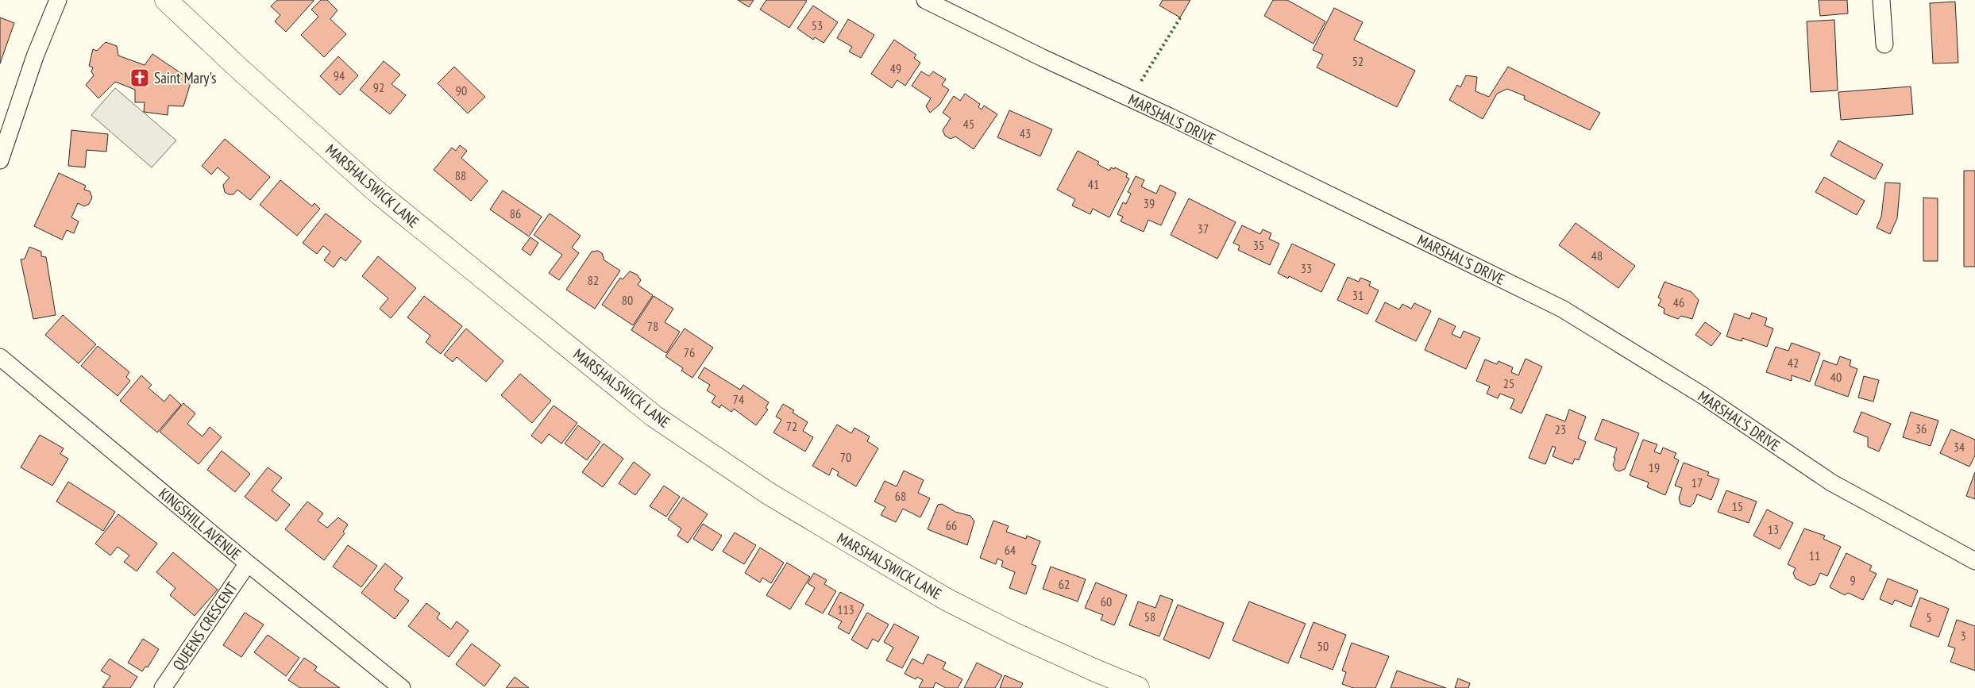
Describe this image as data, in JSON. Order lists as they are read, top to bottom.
{
  "streets": {
    "street": [
      "MARSHAL'S DRIVE",
      "MARSHALSWICK LANE",
      "KINGSHILL AVENUE",
      "QUEENS CRESCENT"
    ]
  },
  "crossings": [
    ["KINGSHILL AVENUE", "QUEENS CRESCENT"]
  ],
  "places": {
    "church": ["Saint Mary's"]
  },
  "house_numbers": [
    "53",
    "52",
    "49",
    "94",
    "92",
    "90",
    "45",
    "43",
    "88",
    "41",
    "39",
    "86",
    "37",
    "35",
    "48",
    "33",
    "82",
    "31",
    "80",
    "46",
    "78",
    "76",
    "42",
    "40",
    "25",
    "74",
    "72",
    "36",
    "23",
    "34",
    "70",
    "19",
    "17",
    "68",
    "15",
    "66",
    "13",
    "64",
    "11",
    "9",
    "62",
    "60",
    "113",
    "58",
    "5",
    "3",
    "50"
  ]
}
